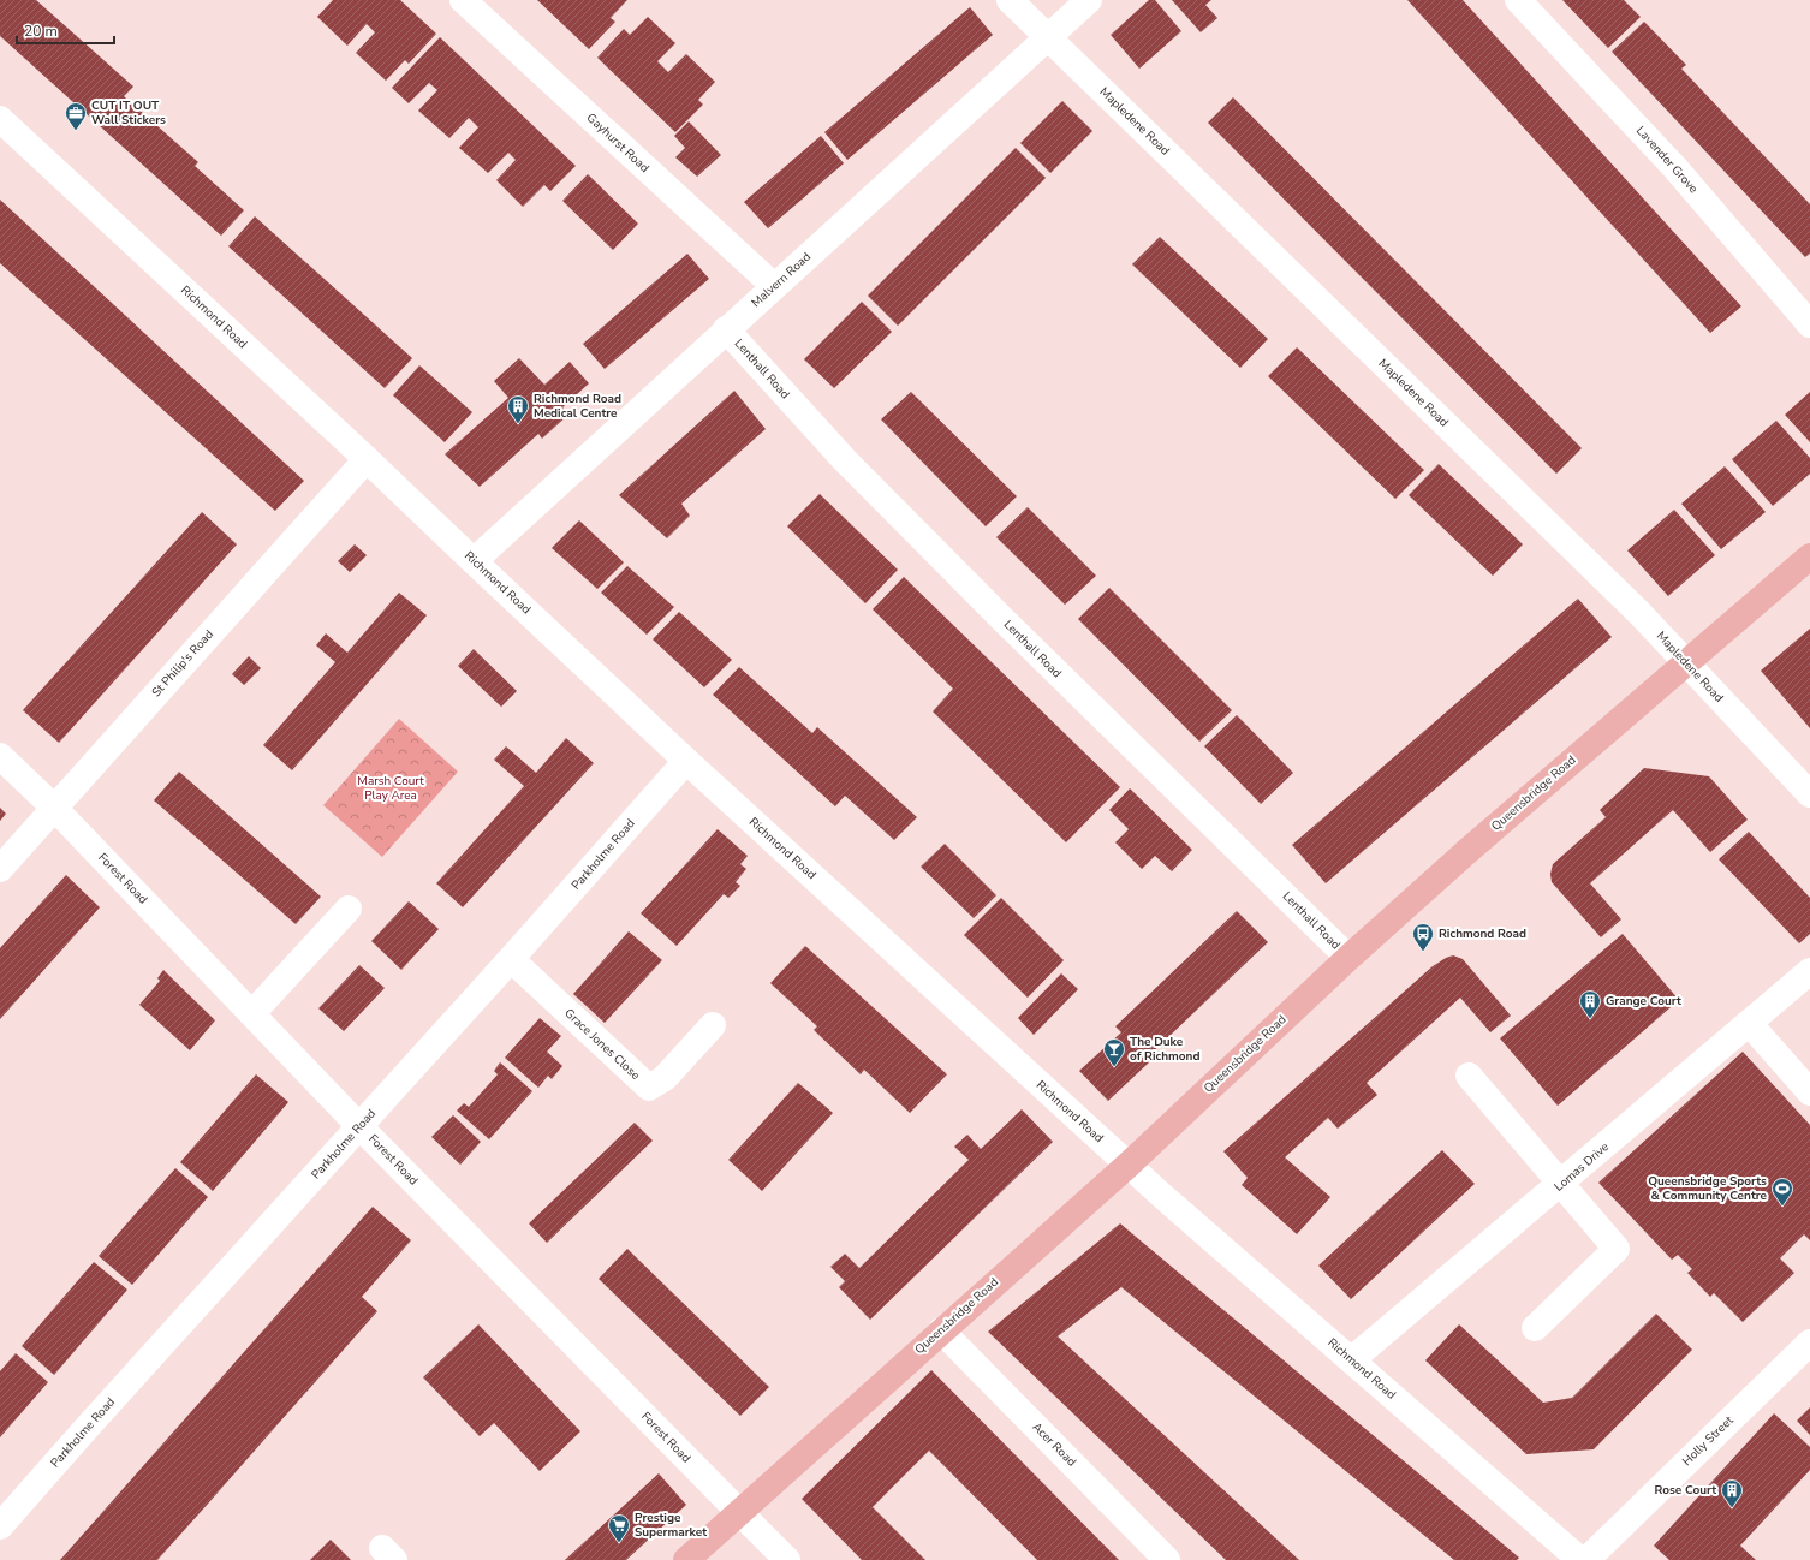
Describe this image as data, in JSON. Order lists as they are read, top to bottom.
{
  "streets": {
    "main road": ["Queensbridge Road"],
    "street": [
      "Mapledene Road",
      "Gayhurst Road",
      "Lavender Grove",
      "Malvern Road",
      "Richmond Road",
      "Lenthall Road",
      "St Philip's Road",
      "Parkholme Road",
      "Forest Road",
      "Grace Jones Close",
      "Lomas Drive",
      "Holly Street",
      "Acer Road"
    ]
  },
  "crossings": [
    ["Mapledene Road", "Malvern Road"],
    ["Mapledene Road", "Queensbridge Road"],
    ["Gayhurst Road", "Malvern Road"],
    ["Malvern Road", "Richmond Road"],
    ["Malvern Road", "Lenthall Road"],
    ["Richmond Road", "St Philip's Road"],
    ["Richmond Road", "Queensbridge Road"],
    ["Richmond Road", "Parkholme Road"],
    ["Richmond Road", "Lomas Drive"],
    ["Lenthall Road", "Queensbridge Road"],
    ["St Philip's Road", "Forest Road"],
    ["Queensbridge Road", "Forest Road"],
    ["Queensbridge Road", "Acer Road"],
    ["Parkholme Road", "Forest Road"],
    ["Parkholme Road", "Grace Jones Close"]
  ],
  "parks": ["Marsh Court Play Area"],
  "places": {
    "office": ["CUT IT OUT Wall Stickers"],
    "building": ["Richmond Road Medical Centre", "Grange Court", "Rose Court"],
    "bus stop": ["Richmond Road"],
    "bar": ["The Duke of Richmond"],
    "sports": ["Queensbridge Sports & Community Centre"],
    "supermarket": ["Prestige Supermarket"]
  },
  "scale_bar": "20 m"
}
